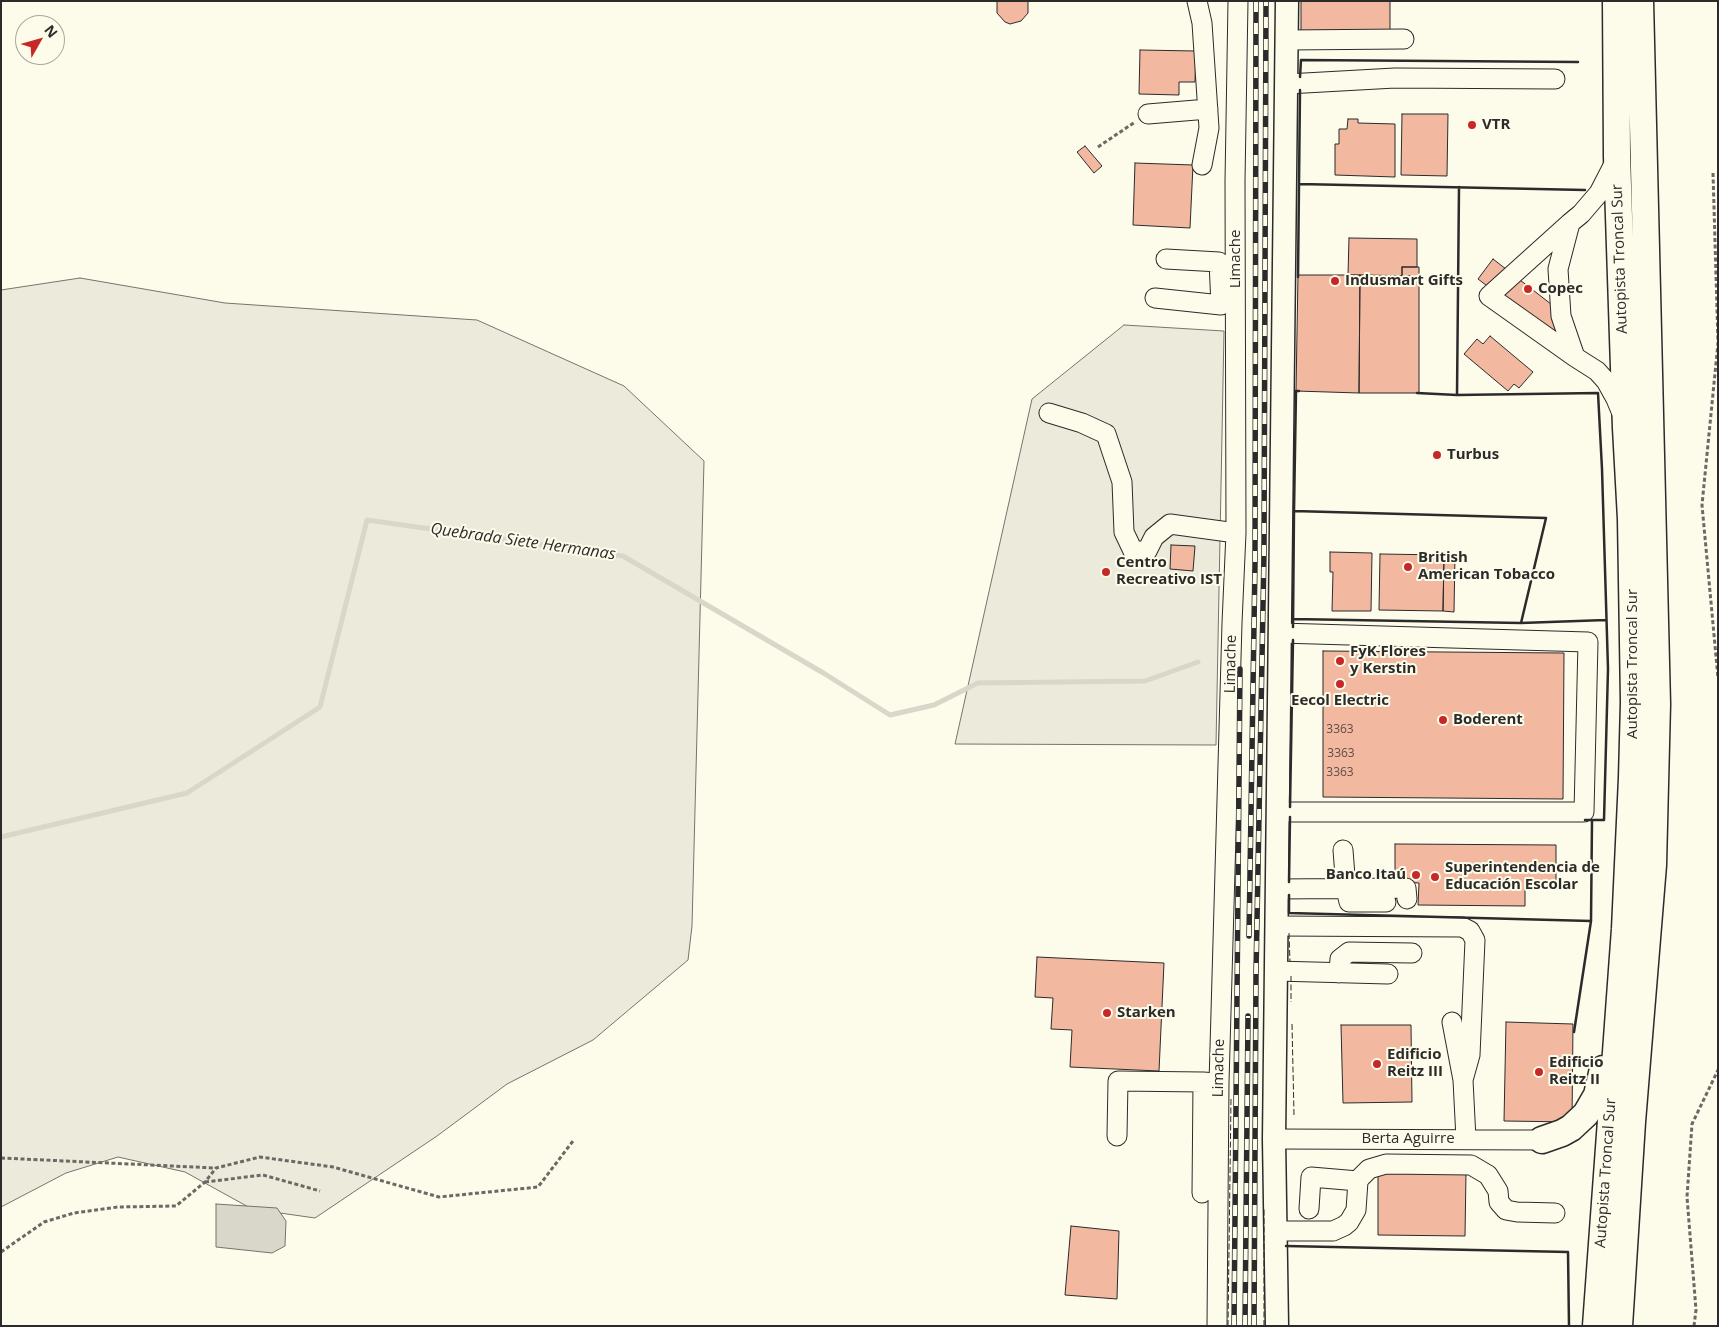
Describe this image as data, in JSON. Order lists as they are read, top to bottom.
{
  "streets": {
    "highway": ["Autopista Troncal Sur"],
    "street": ["Limache", "Berta Aguirre"]
  },
  "water": ["Quebrada Siete Hermanas"],
  "places": [
    "VTR",
    "Indusmart Gifts",
    "Copec",
    "Turbus",
    "British American Tobacco",
    "Centro Recreativo IST",
    "FyK Flores y Kerstin",
    "Eecol Electric",
    "Boderent",
    "Banco Itaú",
    "Superintendencia de Educación Escolar",
    "Starken",
    "Edificio Reitz III",
    "Edificio Reitz II"
  ],
  "house_numbers": ["3363", "3363", "3363"],
  "north": "top right"
}
